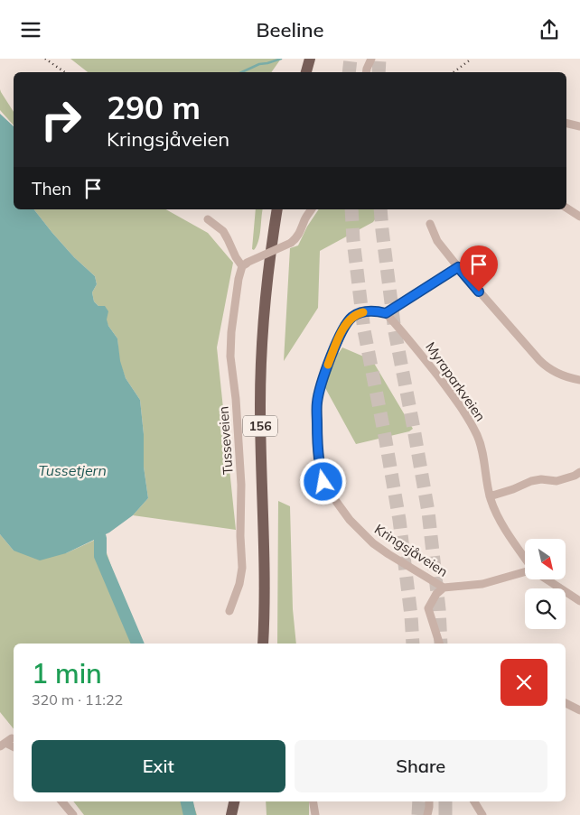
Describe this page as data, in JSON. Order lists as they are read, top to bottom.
{
  "streets": {
    "main road": ["156"],
    "street": ["Myraparkveien", "Tusseveien", "Kringsjåveien"]
  },
  "crossings": [
    ["Myraparkveien", "Kringsjåveien"]
  ],
  "water": ["Tussetjern"],
  "north": "bottom right",
  "page": {
    "header": "Beeline",
    "turn": ["290 m", "Kringsjåveien"],
    "then": "Then",
    "heading": ["1 min", "320 m · 11:22"],
    "buttons": ["Exit", "Share"]
  }
}
